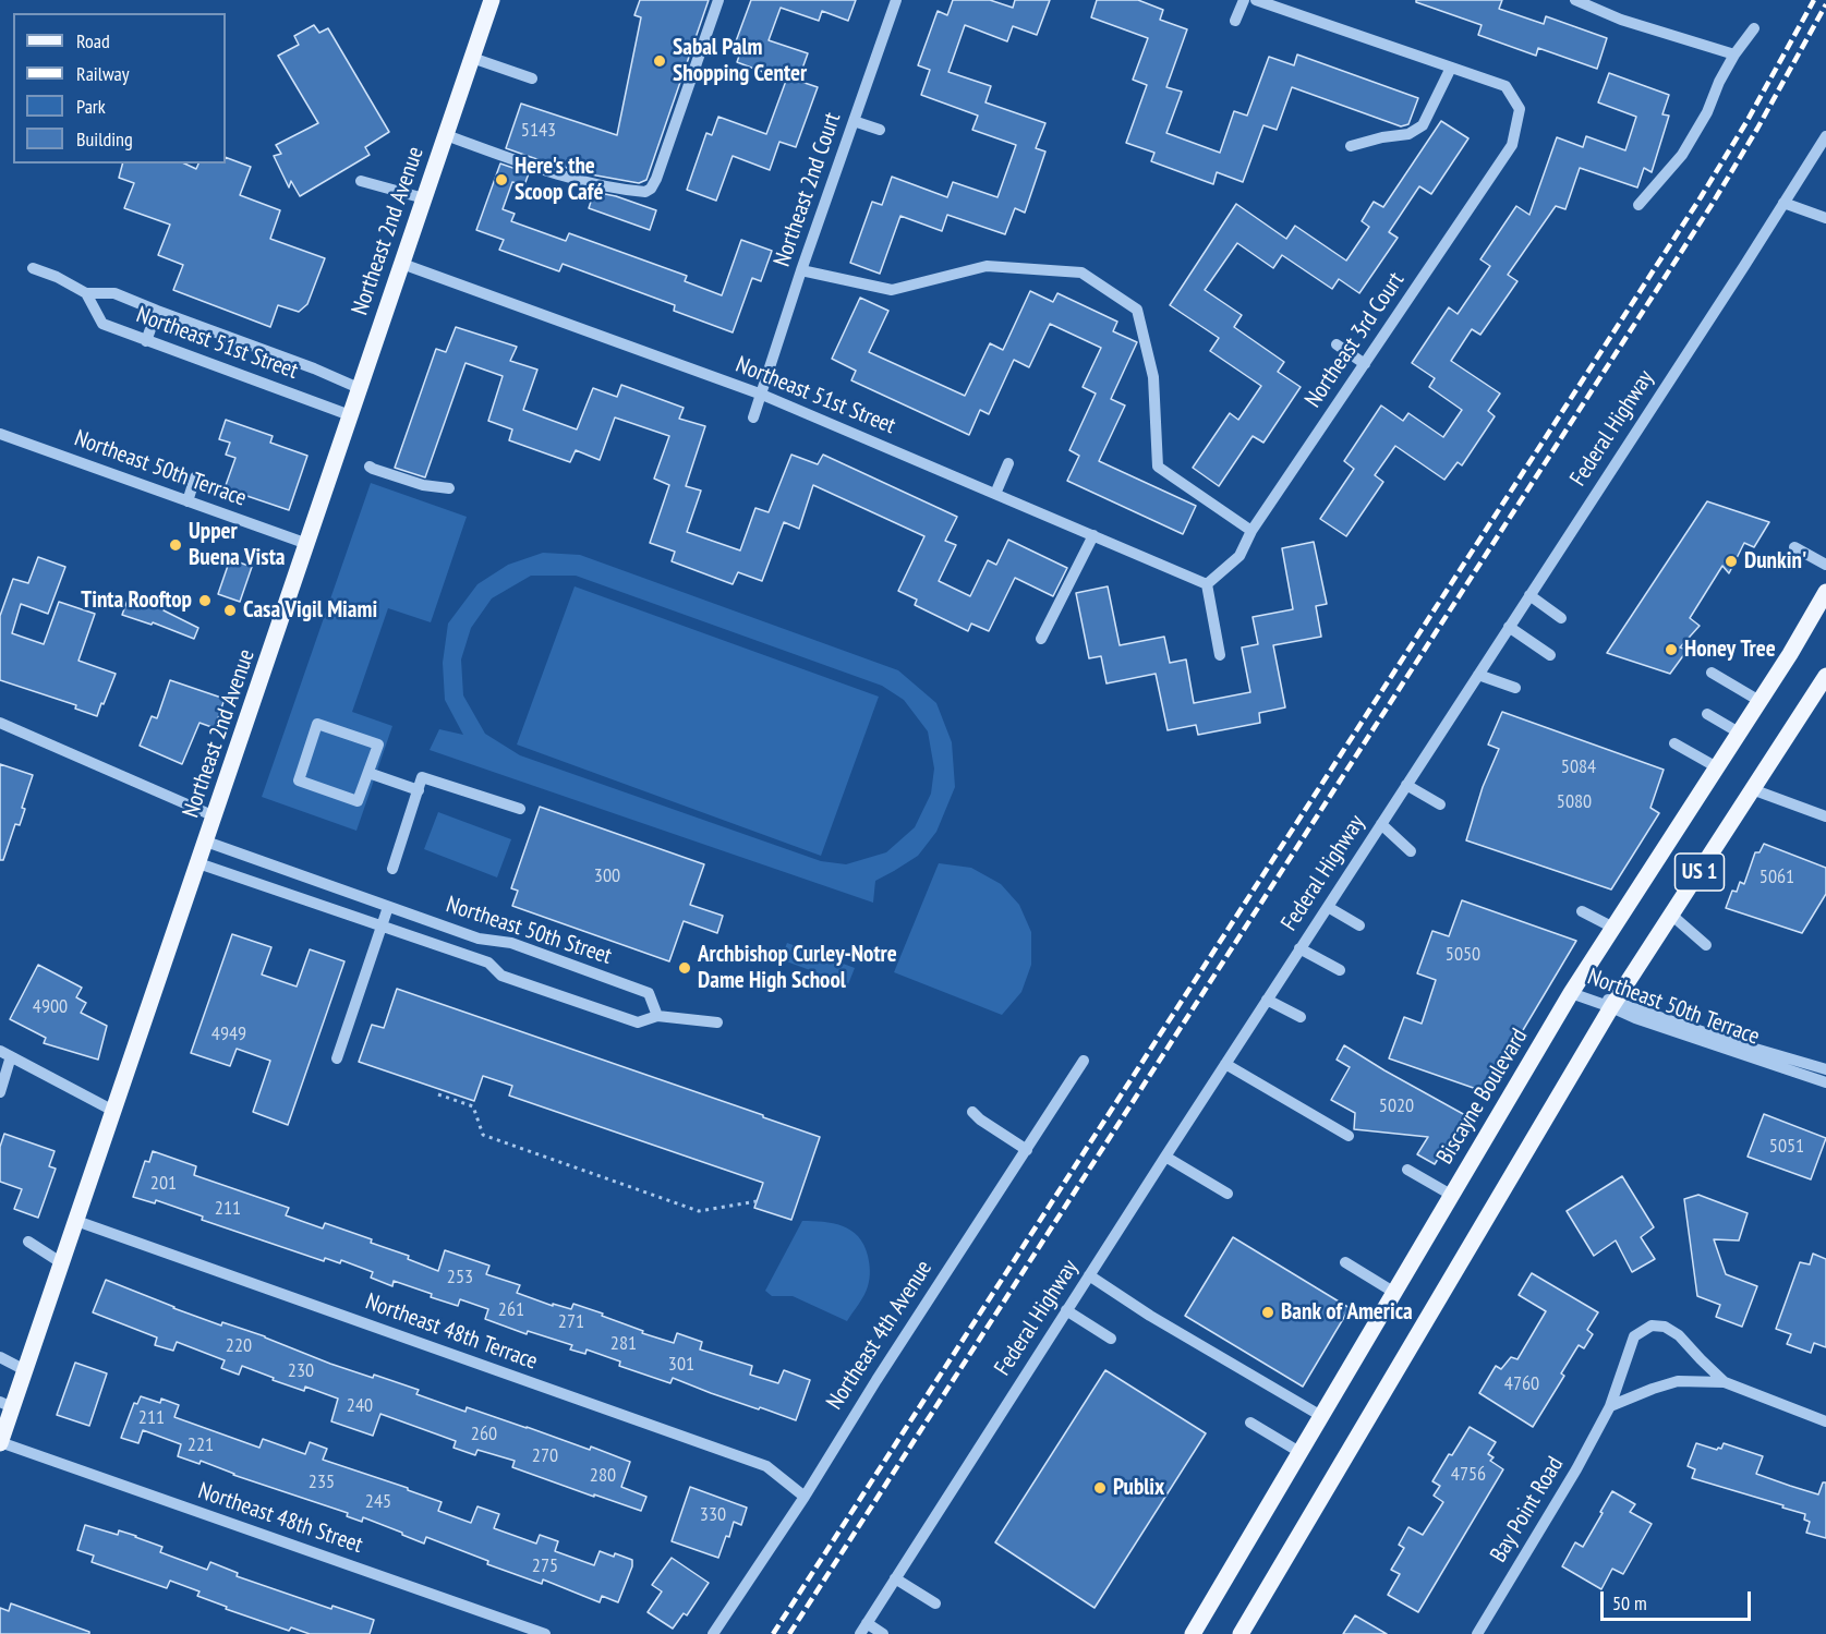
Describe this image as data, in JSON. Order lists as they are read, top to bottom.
{
  "streets": {
    "main road": ["Northeast 2nd Avenue", "US 1", "Biscayne Boulevard"],
    "street": [
      "Northeast 2nd Court",
      "Northeast 3rd Court",
      "Northeast 51st Street",
      "Federal Highway",
      "Northeast 50th Terrace",
      "Northeast 50th Street",
      "Northeast 48th Terrace",
      "Northeast 4th Avenue",
      "Bay Point Road",
      "Northeast 48th Street"
    ]
  },
  "crossings": [
    ["Northeast 2nd Court", "Northeast 51st Street"],
    ["Northeast 2nd Avenue", "Northeast 51st Street"],
    ["Northeast 2nd Avenue", "Northeast 50th Terrace"],
    ["Northeast 2nd Avenue", "Northeast 50th Street"],
    ["Northeast 2nd Avenue", "Northeast 48th Terrace"],
    ["Northeast 2nd Avenue", "Northeast 48th Street"],
    ["Northeast 3rd Court", "Northeast 51st Street"],
    ["Northeast 50th Terrace", "US 1"],
    ["Northeast 50th Terrace", "Biscayne Boulevard"],
    ["Northeast 48th Terrace", "Northeast 4th Avenue"]
  ],
  "places": [
    "Sabal Palm Shopping Center",
    "Here's the Scoop Café",
    "Upper Buena Vista",
    "Dunkin'",
    "Tinta Rooftop",
    "Casa Vigil Miami",
    "Honey Tree",
    "Archbishop Curley-Notre Dame High School",
    "Bank of America",
    "Publix"
  ],
  "house_numbers": [
    "5143",
    "5084",
    "5080",
    "300",
    "5061",
    "5050",
    "4900",
    "4949",
    "5020",
    "5051",
    "201",
    "211",
    "253",
    "261",
    "271",
    "281",
    "220",
    "301",
    "230",
    "4760",
    "240",
    "211",
    "260",
    "221",
    "270",
    "4756",
    "280",
    "235",
    "245",
    "330",
    "275"
  ],
  "legend": [
    "Road",
    "Railway",
    "Park",
    "Building"
  ],
  "scale_bar": "50 m"
}
